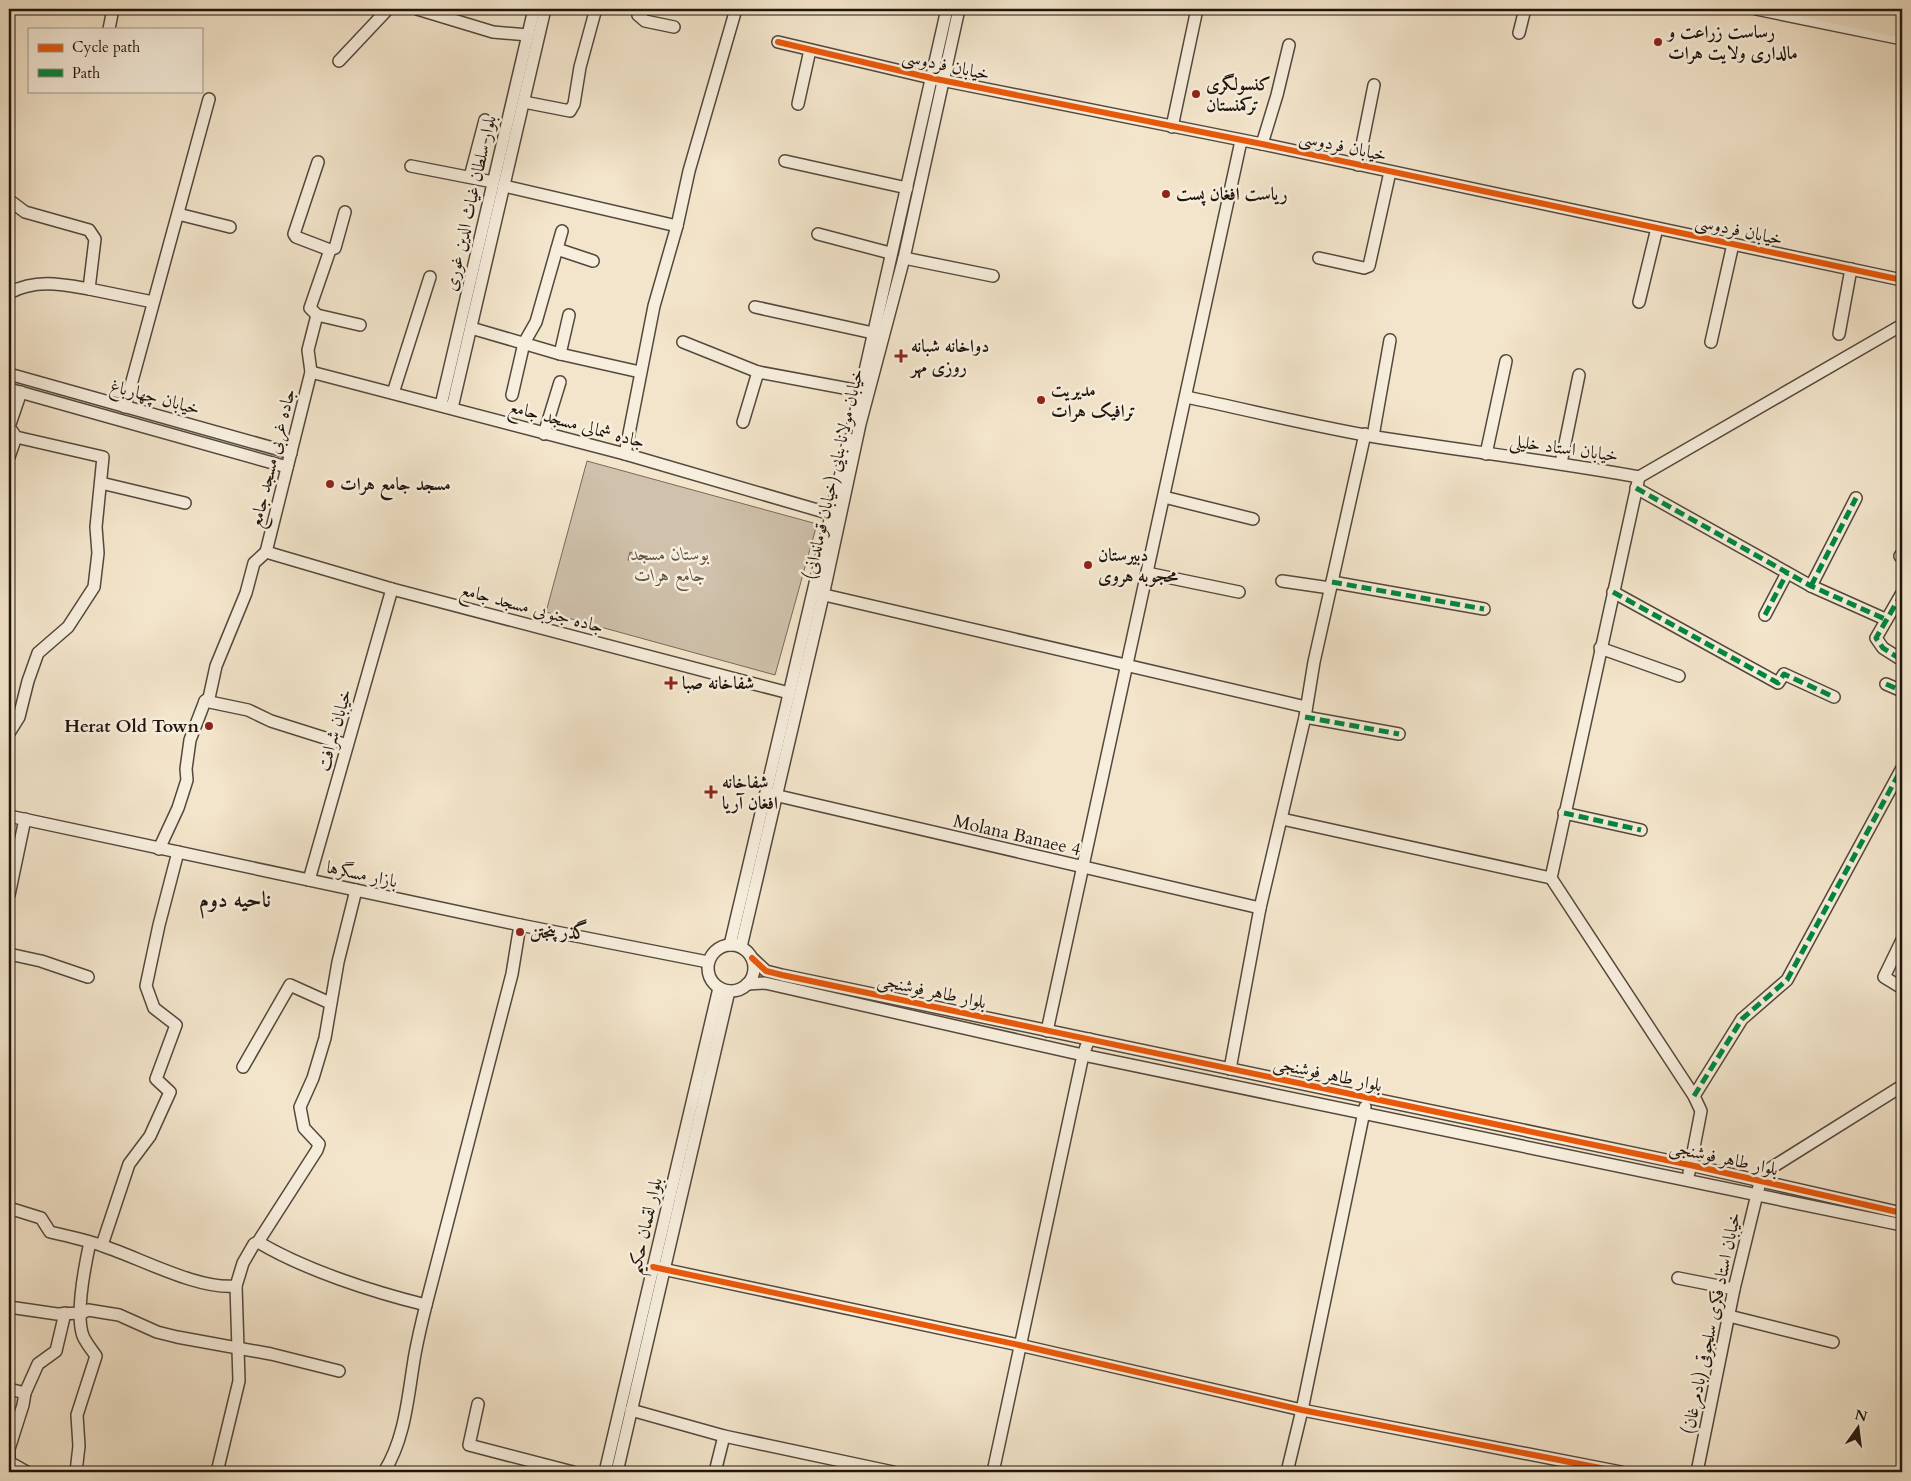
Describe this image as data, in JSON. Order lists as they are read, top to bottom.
{
  "streets": {
    "street": [
      "خیابان فردوسی",
      "بلوار سلطان غیاث الدین غوری",
      "خیابان چهارباغ",
      "جاده شمالی مسجد جامع",
      "خیابان استاد خلیلی",
      "جاده غربی مسجد جامع",
      "خیابان مولانا بنایی (خیابان قوماندانی)",
      "جاده جنوبی مسجد جامع",
      "خیابان شرافت",
      "Molana Banaee 4",
      "بازار مسگرها",
      "بلوار طاهر فوشنجی",
      "بلوار لقمان حکیم",
      "خیابان استاد فکری سلجوقی (بادمرغان)"
    ]
  },
  "crossings": [
    ["خیابان فردوسی", "خیابان مولانا بنایی (خیابان قوماندانی)"],
    ["بلوار سلطان غیاث الدین غوری", "جاده شمالی مسجد جامع"],
    ["خیابان چهارباغ", "جاده غربی مسجد جامع"],
    ["جاده شمالی مسجد جامع", "جاده غربی مسجد جامع"],
    ["جاده شمالی مسجد جامع", "خیابان مولانا بنایی (خیابان قوماندانی)"],
    ["جاده غربی مسجد جامع", "جاده جنوبی مسجد جامع"],
    ["خیابان مولانا بنایی (خیابان قوماندانی)", "جاده جنوبی مسجد جامع"],
    ["خیابان مولانا بنایی (خیابان قوماندانی)", "Molana Banaee 4"],
    ["خیابان مولانا بنایی (خیابان قوماندانی)", "بازار مسگرها"],
    ["خیابان مولانا بنایی (خیابان قوماندانی)", "بلوار طاهر فوشنجی"],
    ["خیابان مولانا بنایی (خیابان قوماندانی)", "بلوار لقمان حکیم"],
    ["جاده جنوبی مسجد جامع", "خیابان شرافت"],
    ["خیابان شرافت", "بازار مسگرها"],
    ["بازار مسگرها", "بلوار طاهر فوشنجی"],
    ["بازار مسگرها", "بلوار لقمان حکیم"],
    ["بلوار طاهر فوشنجی", "بلوار لقمان حکیم"],
    ["بلوار طاهر فوشنجی", "خیابان استاد فکری سلجوقی (بادمرغان)"]
  ],
  "districts": ["ناحیه دوم"],
  "parks": ["بوستان مسجد جامع هرات"],
  "places": {
    "other": [
      "رساست زراعت و مالداری ولایت هرات",
      "کنسولگری ترکمنستان",
      "ریاست افغان پست",
      "مدیریت ترافیک هرات",
      "مسجد جامع هرات",
      "دبیرستان محجوبه هروی",
      "Herat Old Town",
      "گذر پنجتن"
    ],
    "health": ["دواخانه شبانه روزی مهر", "شفاخانه صبا", "شفاخانه افغان آریا"]
  },
  "legend": ["Cycle path", "Path"],
  "north": "top"
}
